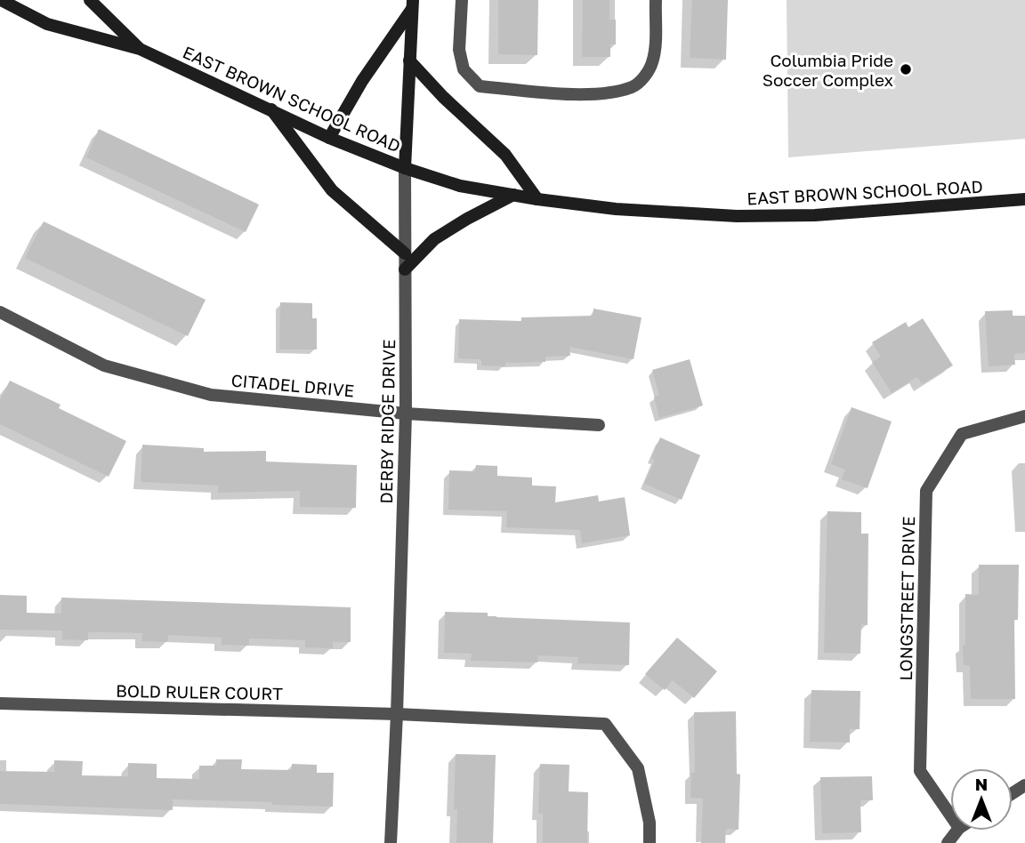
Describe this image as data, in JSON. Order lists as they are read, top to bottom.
{
  "streets": {
    "main road": ["EAST BROWN SCHOOL ROAD", "DERBY RIDGE DRIVE"],
    "street": ["CITADEL DRIVE", "LONGSTREET DRIVE", "BOLD RULER COURT"]
  },
  "crossings": [
    ["EAST BROWN SCHOOL ROAD", "DERBY RIDGE DRIVE"],
    ["CITADEL DRIVE", "DERBY RIDGE DRIVE"],
    ["DERBY RIDGE DRIVE", "BOLD RULER COURT"]
  ],
  "places": ["Columbia Pride Soccer Complex"],
  "north": "top"
}
